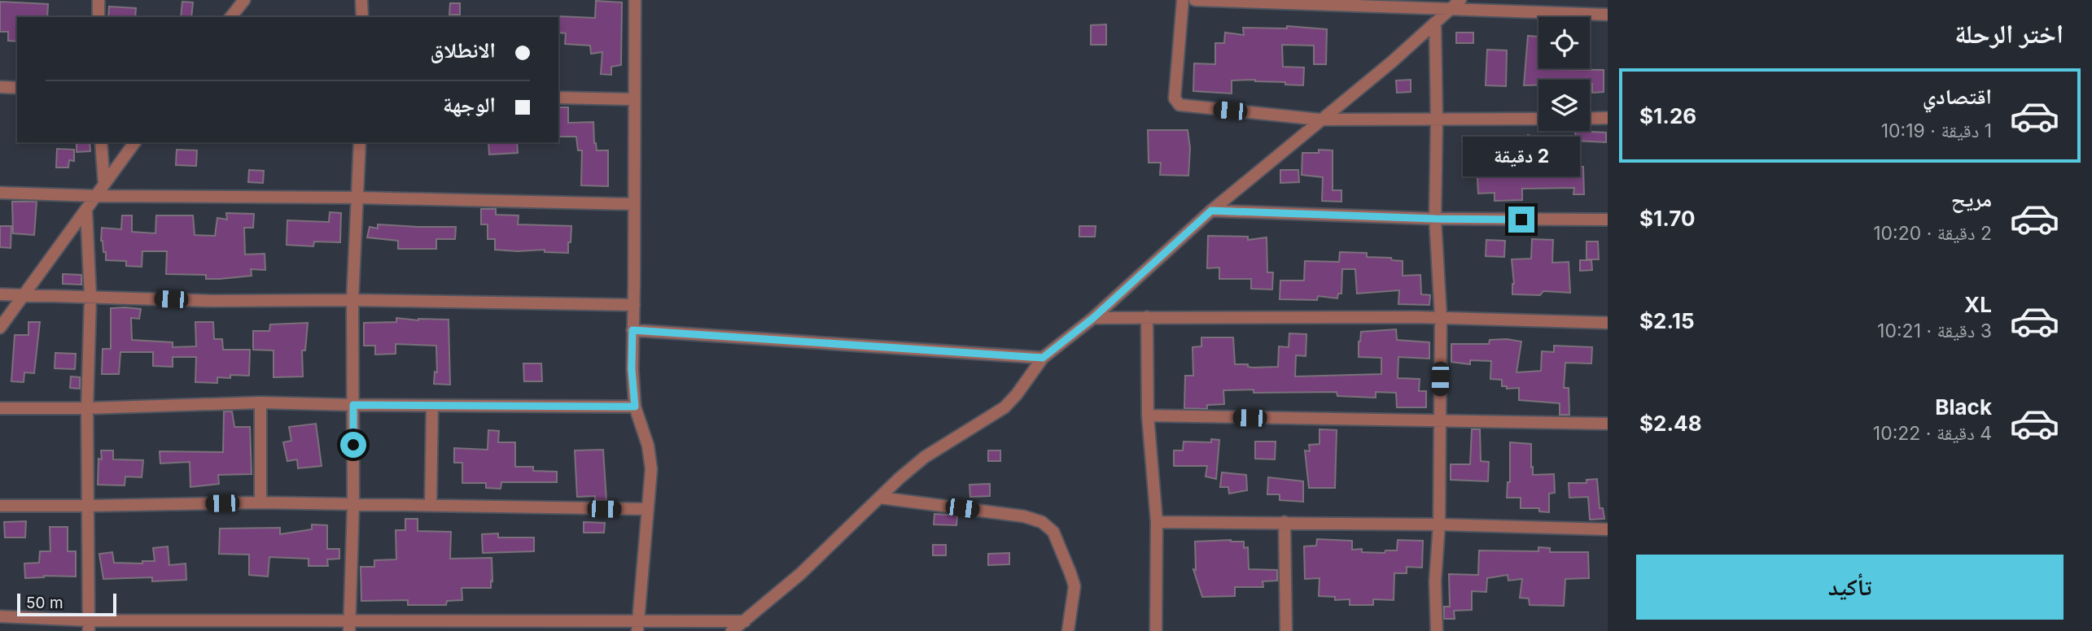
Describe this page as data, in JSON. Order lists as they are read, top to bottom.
{
  "scale_bar": "50 m",
  "page": {
    "heading": "اختر الرحلة",
    "banner": ["الانطلاق", "الوجهة"],
    "list": [
      {
        "name": "اقتصادي",
        "note": "1 دقيقة · 10:19",
        "value": "$1.26"
      },
      {
        "name": "مريح",
        "note": "2 دقيقة · 10:20",
        "value": "$1.70"
      },
      {
        "name": "XL",
        "note": "3 دقيقة · 10:21",
        "value": "$2.15"
      },
      {
        "name": "Black",
        "note": "4 دقيقة · 10:22",
        "value": "$2.48"
      }
    ],
    "bubble": "2 دقيقة",
    "buttons": "تأكيد",
    "scale": "50 m"
  }
}
